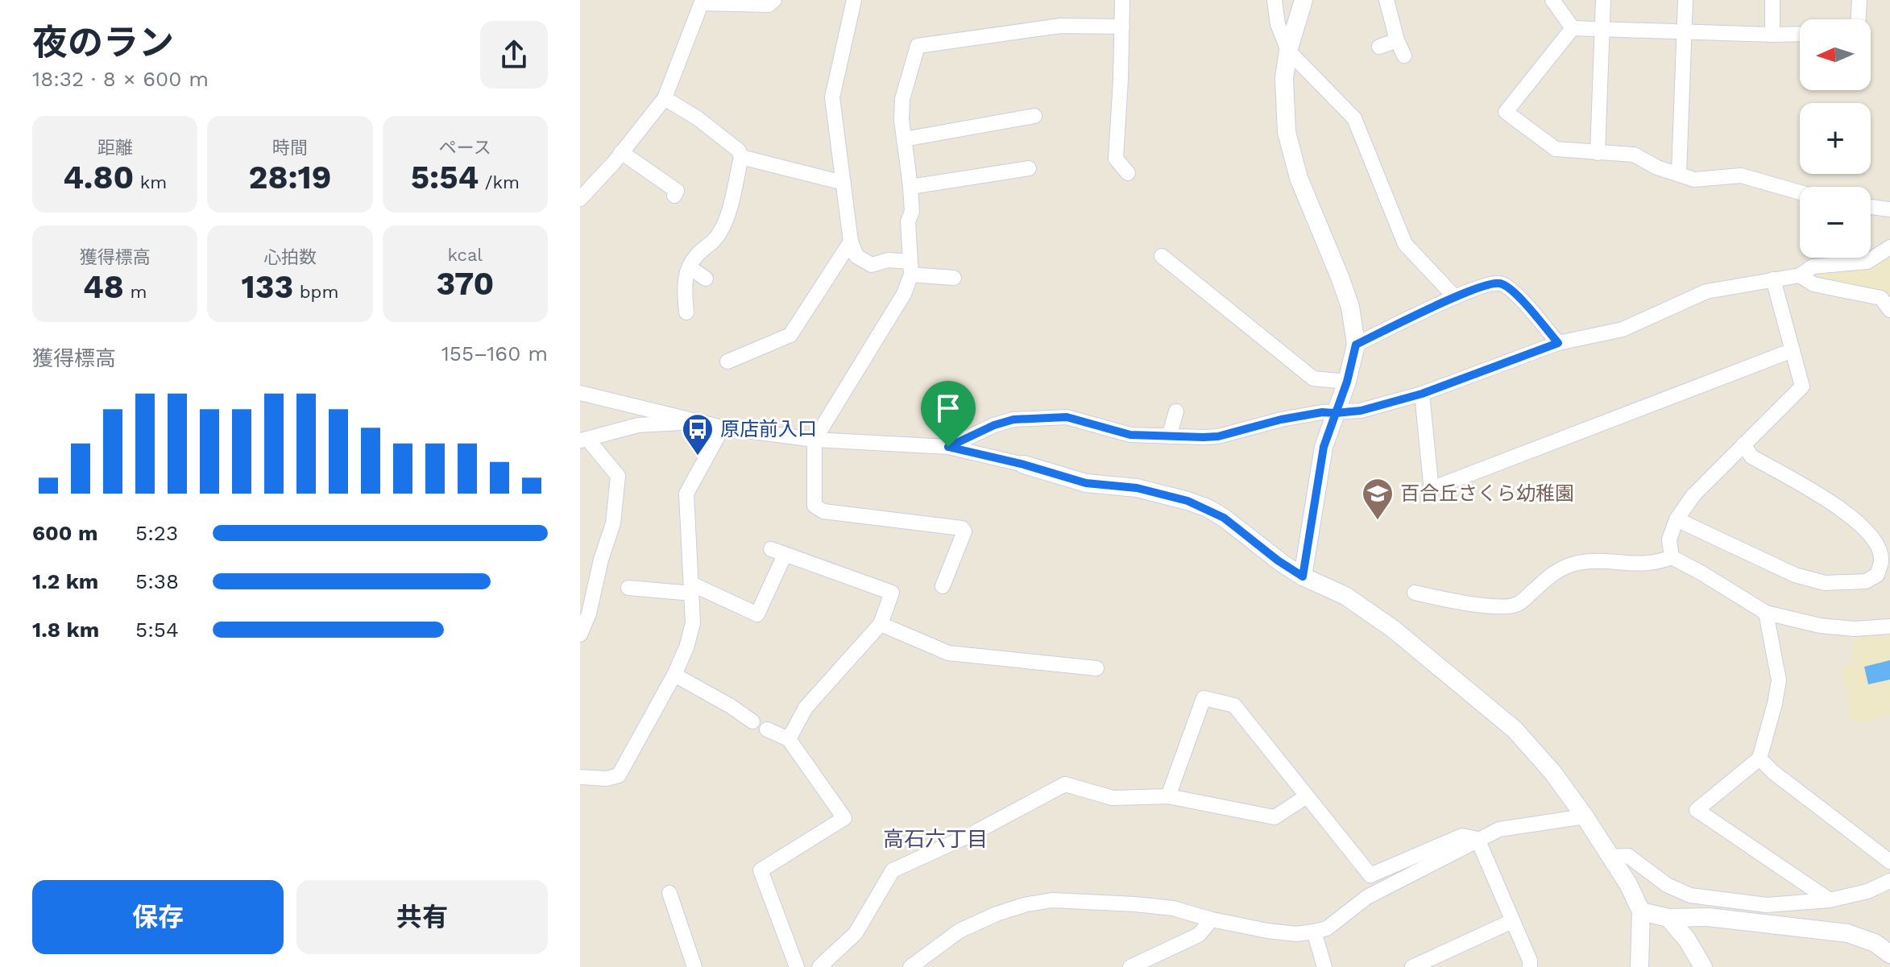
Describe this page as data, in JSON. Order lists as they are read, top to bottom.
{
  "districts": ["高石六丁目"],
  "places": {
    "bus stop": ["原店前入口"],
    "school or university": ["百合丘さくら幼稚園"]
  },
  "north": "left",
  "page": {
    "heading": ["夜のラン", "18:32 · 8 × 600 m"],
    "map_buttons": ["+", "−"],
    "stats": [
      ["距離", "4.80 km"],
      ["時間", "28:19"],
      ["ペース", "5:54 /km"],
      ["獲得標高", "48 m"],
      ["心拍数", "133 bpm"],
      ["kcal", "370"]
    ],
    "chart": ["獲得標高", "155–160 m"],
    "list": [
      {
        "name": "600 m",
        "note": "5:23"
      },
      {
        "name": "1.2 km",
        "note": "5:38"
      },
      {
        "name": "1.8 km",
        "note": "5:54"
      }
    ],
    "buttons": ["保存", "共有"]
  }
}
